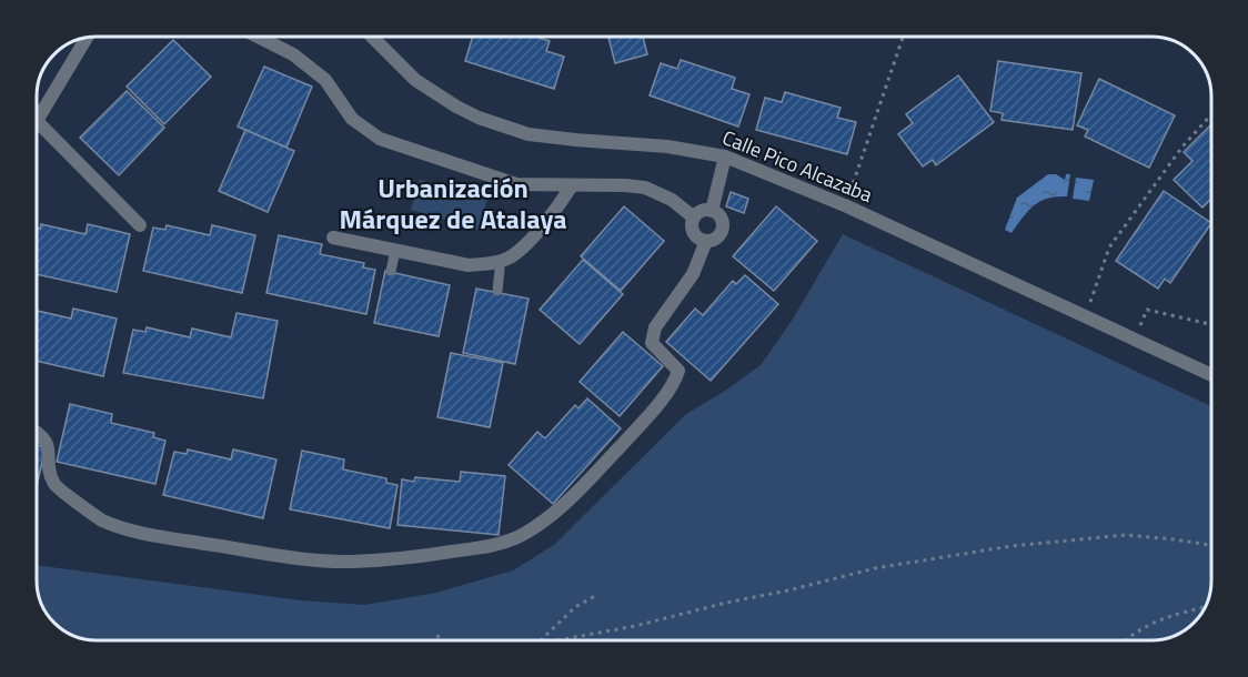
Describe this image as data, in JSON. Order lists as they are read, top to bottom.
{
  "streets": {
    "street": ["Calle Pico Alcazaba"]
  },
  "districts": ["Urbanización Márquez de Atalaya"]
}
